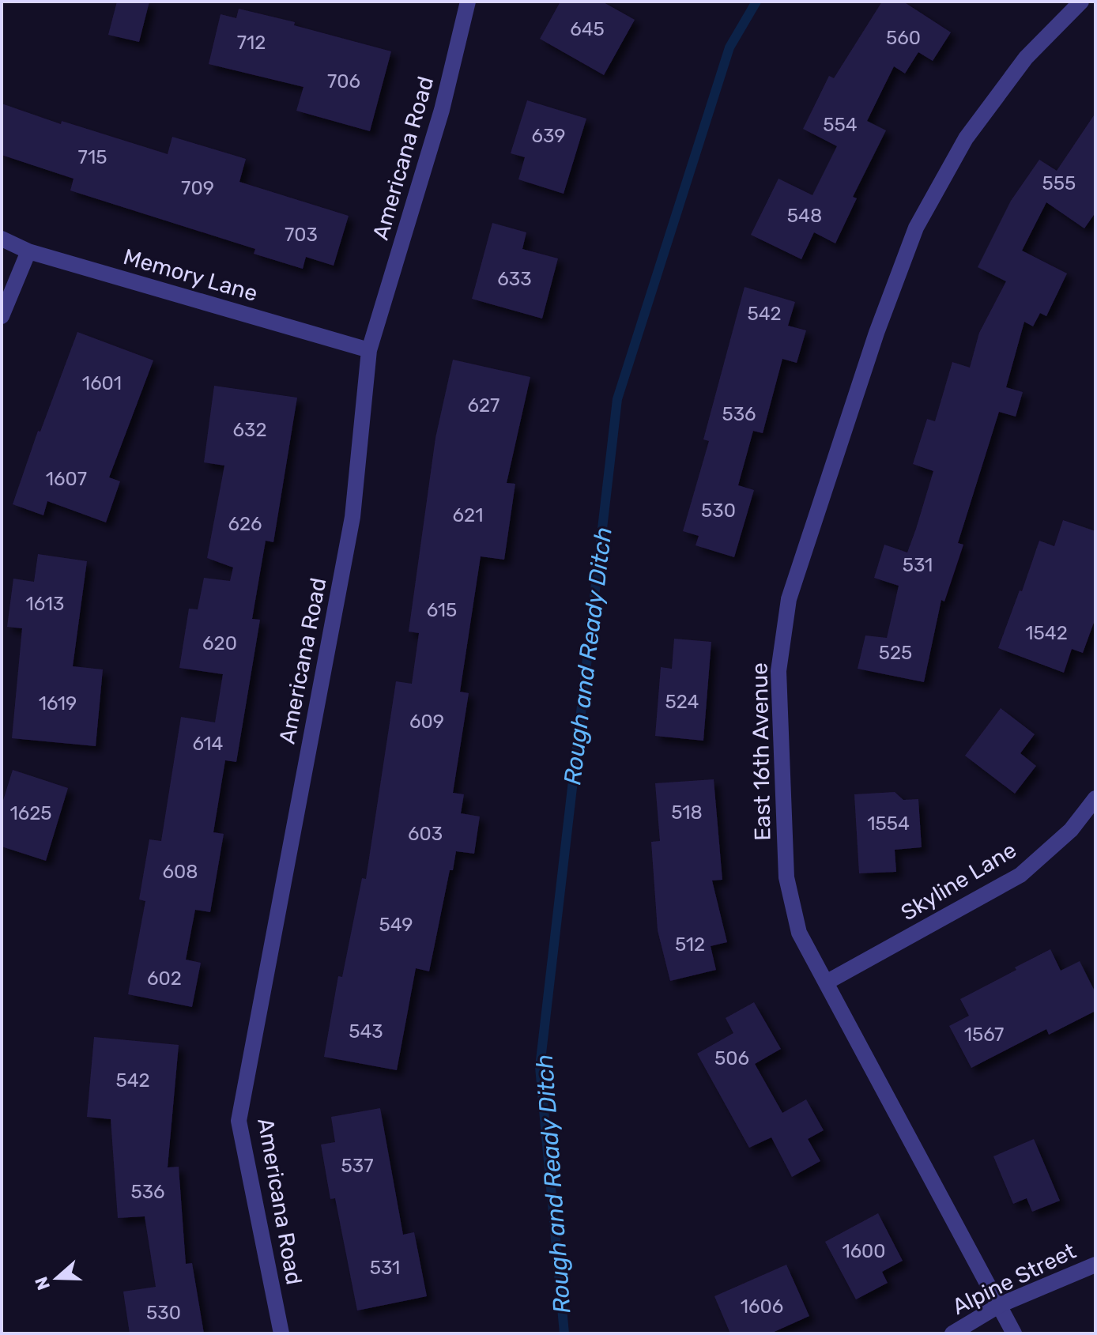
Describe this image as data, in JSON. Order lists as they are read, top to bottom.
{
  "streets": {
    "street": [
      "Americana Road",
      "Memory Lane",
      "East 16th Avenue",
      "Skyline Lane",
      "Alpine Street"
    ]
  },
  "crossings": [
    ["Americana Road", "Memory Lane"],
    ["East 16th Avenue", "Skyline Lane"],
    ["East 16th Avenue", "Alpine Street"]
  ],
  "water": ["Rough and Ready Ditch"],
  "house_numbers": [
    "645",
    "560",
    "712",
    "706",
    "554",
    "639",
    "715",
    "555",
    "709",
    "548",
    "703",
    "633",
    "542",
    "1601",
    "627",
    "536",
    "632",
    "1607",
    "530",
    "621",
    "626",
    "531",
    "1613",
    "615",
    "1542",
    "620",
    "525",
    "524",
    "1619",
    "609",
    "614",
    "518",
    "1625",
    "1554",
    "603",
    "608",
    "549",
    "512",
    "602",
    "543",
    "1567",
    "506",
    "542",
    "537",
    "536",
    "1600",
    "531",
    "1606",
    "530"
  ],
  "north": "left"
}
